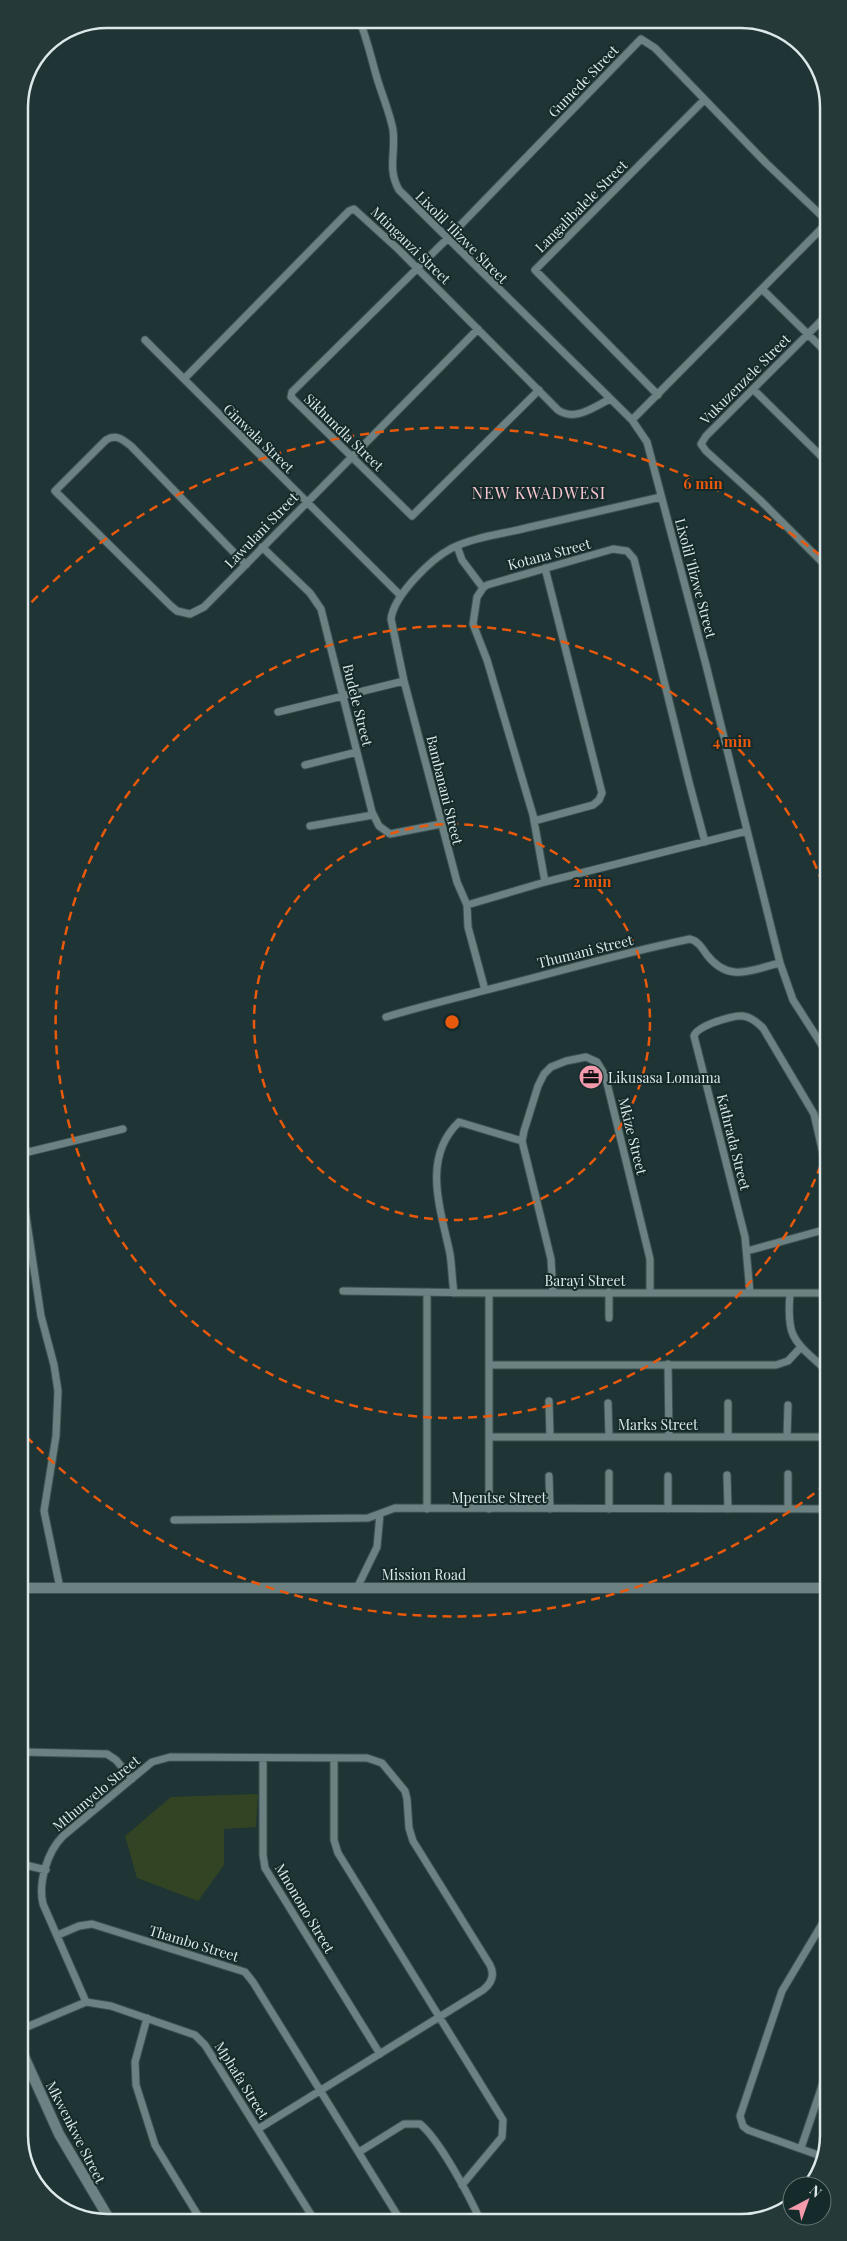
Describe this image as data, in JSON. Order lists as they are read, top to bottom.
{
  "streets": {
    "street": [
      "Gumede Street",
      "Langalibalele Street",
      "Lixolil 'Ilizwe Street",
      "Mtinganzi Street",
      "Vukuzenzele Street",
      "Sikhundla Street",
      "Ginwala Street",
      "Lawulani Street",
      "Kotana Street",
      "Budele Street",
      "Bambanani Street",
      "Thumani Street",
      "Mkize Street",
      "Kathrada Street",
      "Barayi Street",
      "Marks Street",
      "Mpentse Street",
      "Mission Road",
      "Mthunyelo Street",
      "Mnonono Street",
      "Thambo Street",
      "Mphafa Street",
      "Mkwenkwe Street"
    ]
  },
  "crossings": [
    ["Gumede Street", "Langalibalele Street"],
    ["Gumede Street", "Lixolil 'Ilizwe Street"],
    ["Gumede Street", "Sikhundla Street"],
    ["Lixolil 'Ilizwe Street", "Mtinganzi Street"],
    ["Lixolil 'Ilizwe Street", "Sikhundla Street"],
    ["Lixolil 'Ilizwe Street", "Thumani Street"],
    ["Mtinganzi Street", "Sikhundla Street"],
    ["Mtinganzi Street", "Ginwala Street"],
    ["Mtinganzi Street", "Lawulani Street"],
    ["Sikhundla Street", "Lawulani Street"],
    ["Ginwala Street", "Lawulani Street"],
    ["Ginwala Street", "Bambanani Street"],
    ["Lawulani Street", "Budele Street"],
    ["Budele Street", "Bambanani Street"],
    ["Bambanani Street", "Thumani Street"],
    ["Mkize Street", "Barayi Street"],
    ["Kathrada Street", "Barayi Street"],
    ["Mthunyelo Street", "Mnonono Street"],
    ["Mthunyelo Street", "Thambo Street"],
    ["Mthunyelo Street", "Mphafa Street"]
  ],
  "districts": ["NEW KWADWESI"],
  "places": {
    "office": ["Likusasa Lomama"]
  },
  "north": "top right",
  "rings": ["6 min", "4 min", "2 min"]
}
